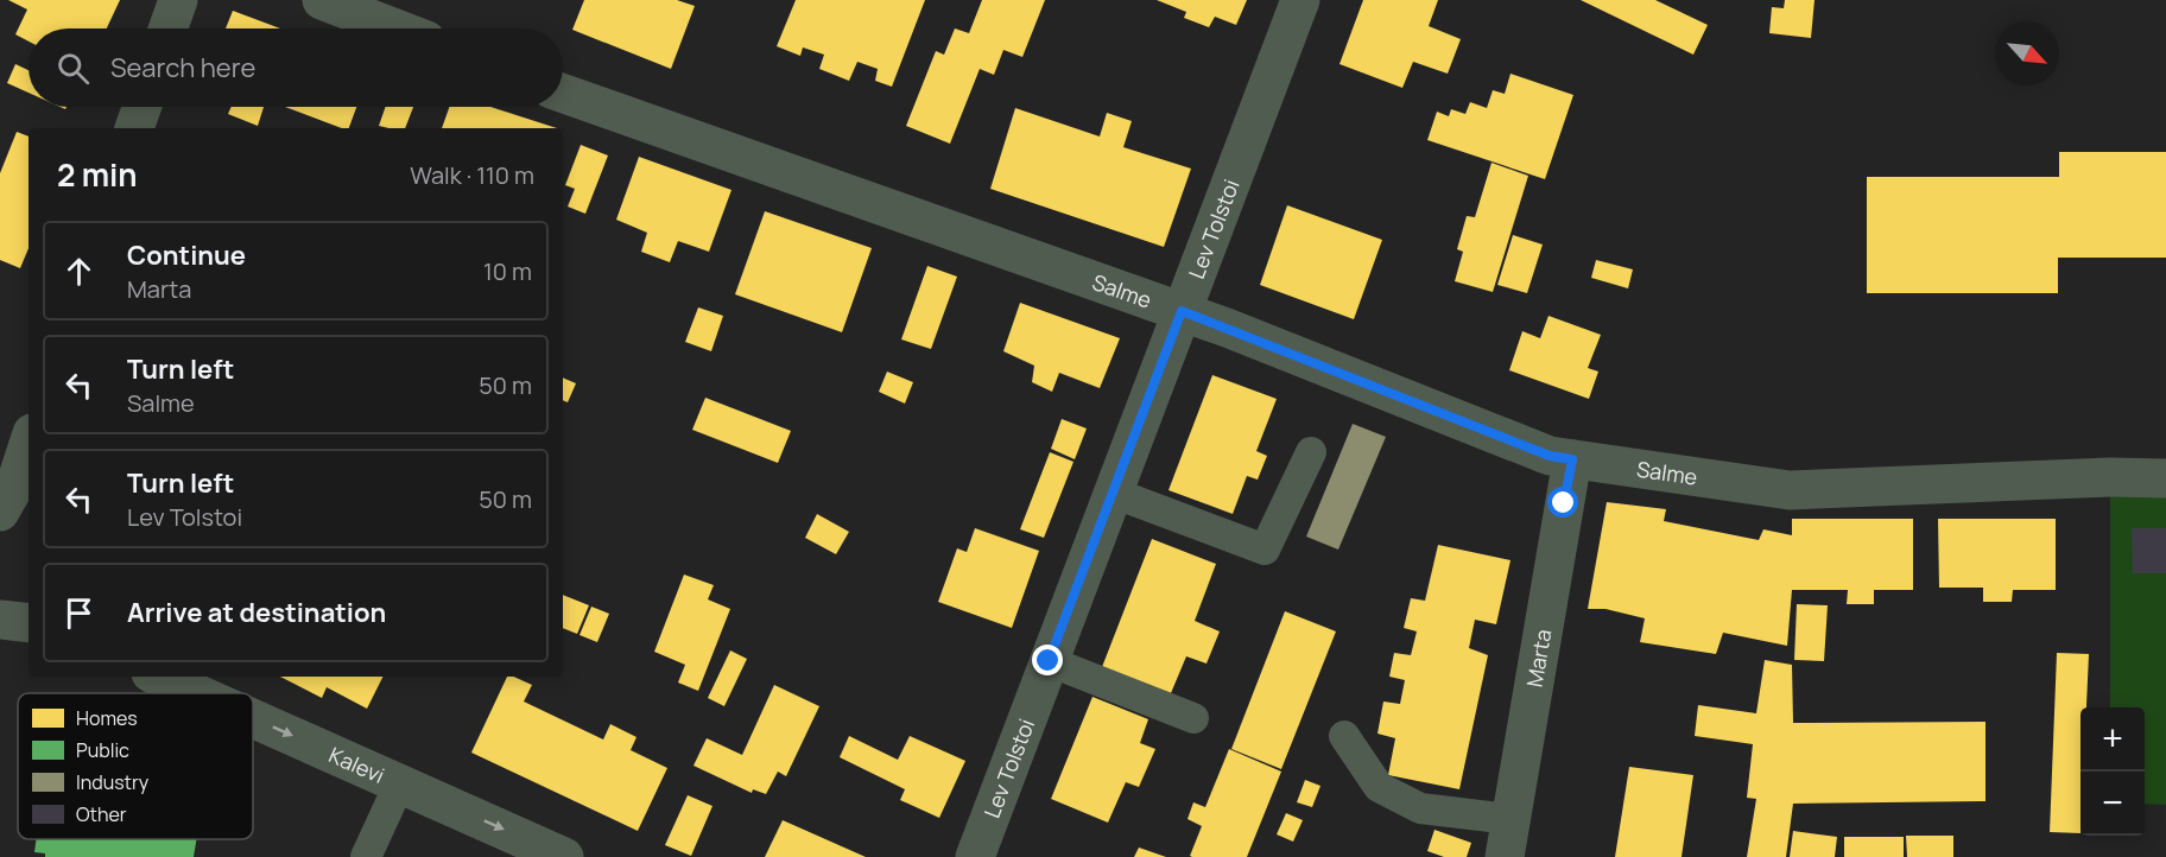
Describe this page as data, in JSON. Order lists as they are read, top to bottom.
{
  "streets": {
    "street": [
      "Lev Tolstoi",
      "Salme",
      "Marta",
      "Kalevi"
    ]
  },
  "crossings": [
    ["Lev Tolstoi", "Salme"],
    ["Salme", "Marta"]
  ],
  "one_way": ["Kalevi"],
  "legend": [
    "Homes",
    "Public",
    "Industry",
    "Other"
  ],
  "north": "bottom right",
  "page": {
    "search": "Search here",
    "heading": ["2 min", "Walk · 110 m"],
    "list": [
      ["Continue", "Marta", "10 m"],
      ["Turn left", "Salme", "50 m"],
      ["Turn left", "Lev Tolstoi", "50 m"],
      "Arrive at destination"
    ],
    "map_buttons": ["+", "−"]
  }
}
